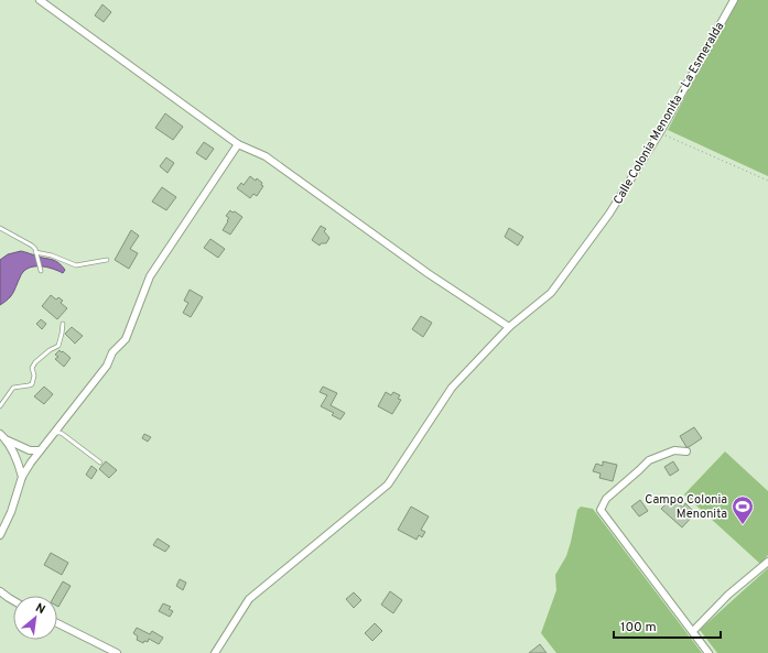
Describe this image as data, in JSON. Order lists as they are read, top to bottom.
{
  "streets": {
    "street": ["Calle Colonia Menonita - La Esmeralda"]
  },
  "places": {
    "sports": ["Campo Colonia Menonita"]
  },
  "scale_bar": "100 m",
  "north": "top right"
}
